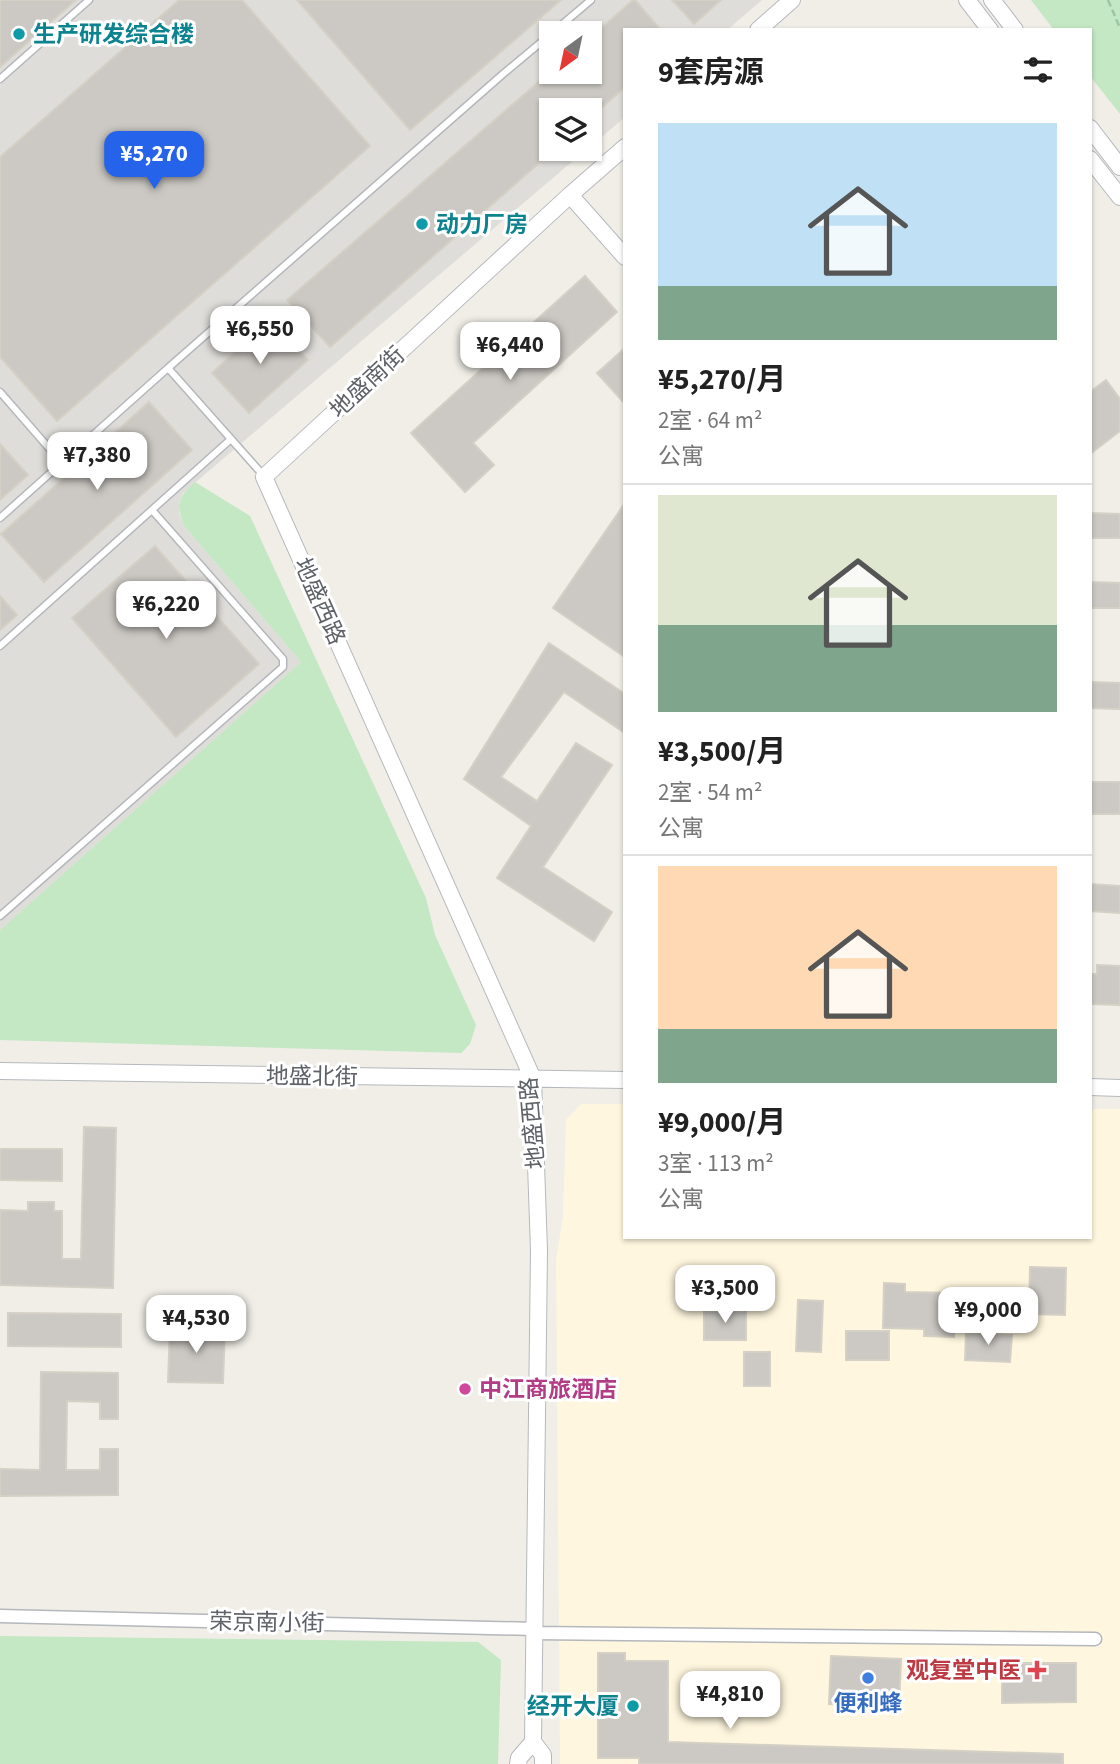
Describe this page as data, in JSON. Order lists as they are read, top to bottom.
{
  "streets": {
    "street": [
      "地盛南街",
      "地盛西路",
      "地盛北街",
      "荣京南小街"
    ]
  },
  "crossings": [
    ["地盛南街", "地盛西路"],
    ["地盛西路", "地盛北街"],
    ["地盛西路", "荣京南小街"]
  ],
  "places": {
    "other": [
      "生产研发综合楼",
      "动力厂房",
      "中江商旅酒店",
      "便利蜂",
      "经开大厦"
    ],
    "health": ["观复堂中医"]
  },
  "north": "bottom left",
  "page": {
    "heading": "9套房源",
    "list": [
      {
        "name": "¥5,270/月",
        "note": "2室 · 64 m² · 公寓"
      },
      {
        "name": "¥3,500/月",
        "note": "2室 · 54 m² · 公寓"
      },
      {
        "name": "¥9,000/月",
        "note": "3室 · 113 m² · 公寓"
      }
    ],
    "price": [
      "¥5,270",
      "¥6,550",
      "¥6,440",
      "¥7,380",
      "¥6,220",
      "¥3,500",
      "¥9,000",
      "¥4,530",
      "¥4,810"
    ]
  }
}
